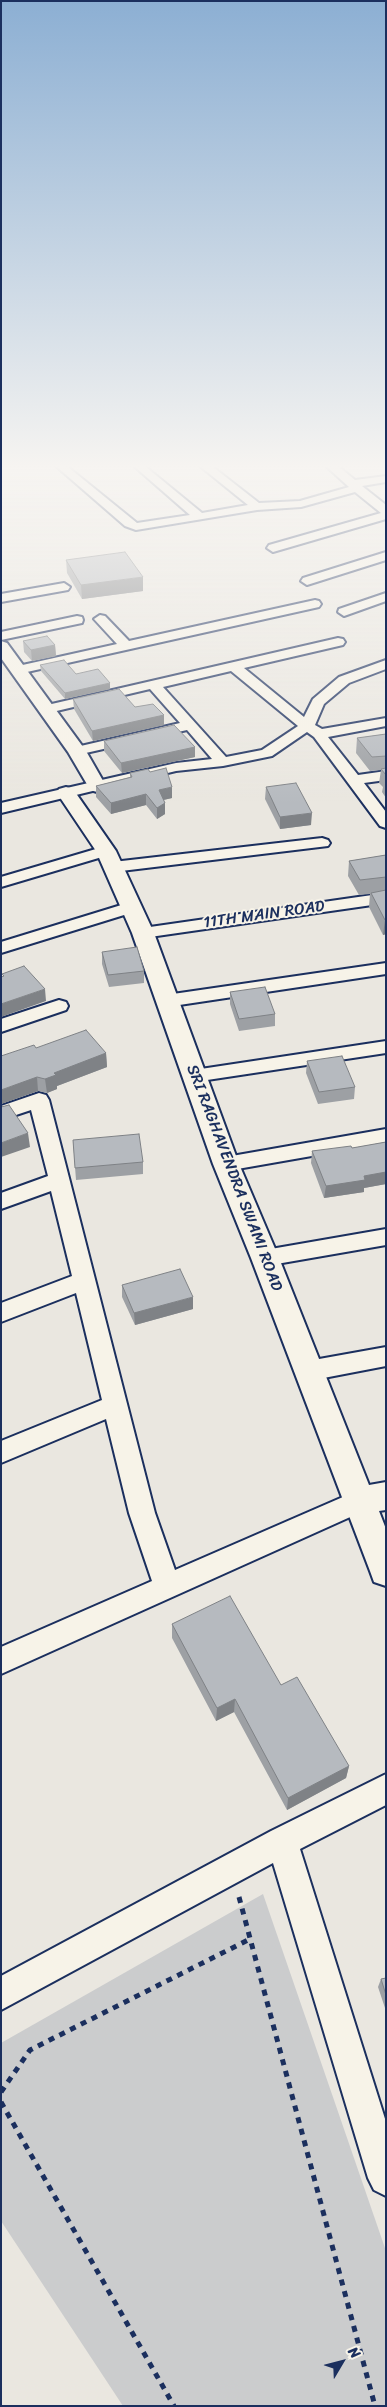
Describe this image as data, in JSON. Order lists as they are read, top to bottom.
{
  "streets": {
    "street": ["11TH MAIN ROAD", "SRI RAGHAVENDRA SWAMI ROAD"]
  },
  "crossings": [
    ["11TH MAIN ROAD", "SRI RAGHAVENDRA SWAMI ROAD"]
  ],
  "north": "top right"
}
